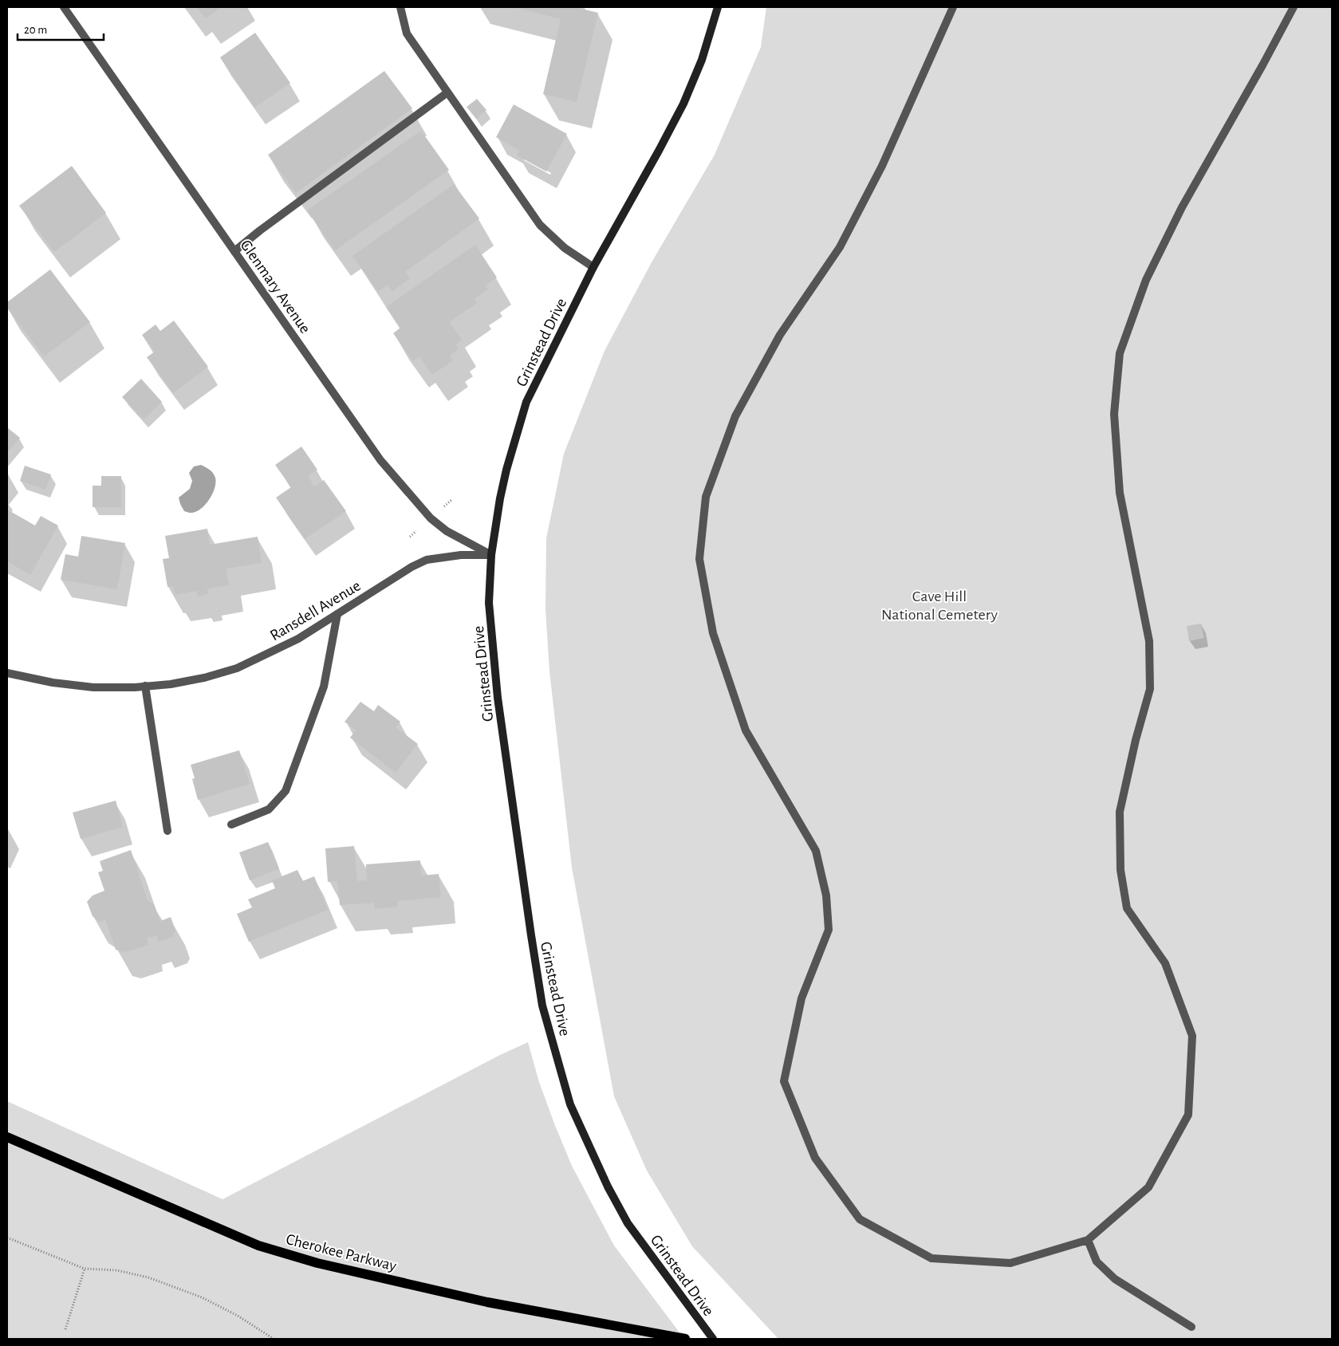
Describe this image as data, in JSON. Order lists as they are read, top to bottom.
{
  "streets": {
    "main road": ["Grinstead Drive", "Cherokee Parkway"],
    "street": ["Glenmary Avenue", "Ransdell Avenue"]
  },
  "crossings": [
    ["Glenmary Avenue", "Grinstead Drive"],
    ["Glenmary Avenue", "Ransdell Avenue"],
    ["Grinstead Drive", "Ransdell Avenue"]
  ],
  "parks": ["Cave Hill National Cemetery"],
  "scale_bar": "20 m"
}
